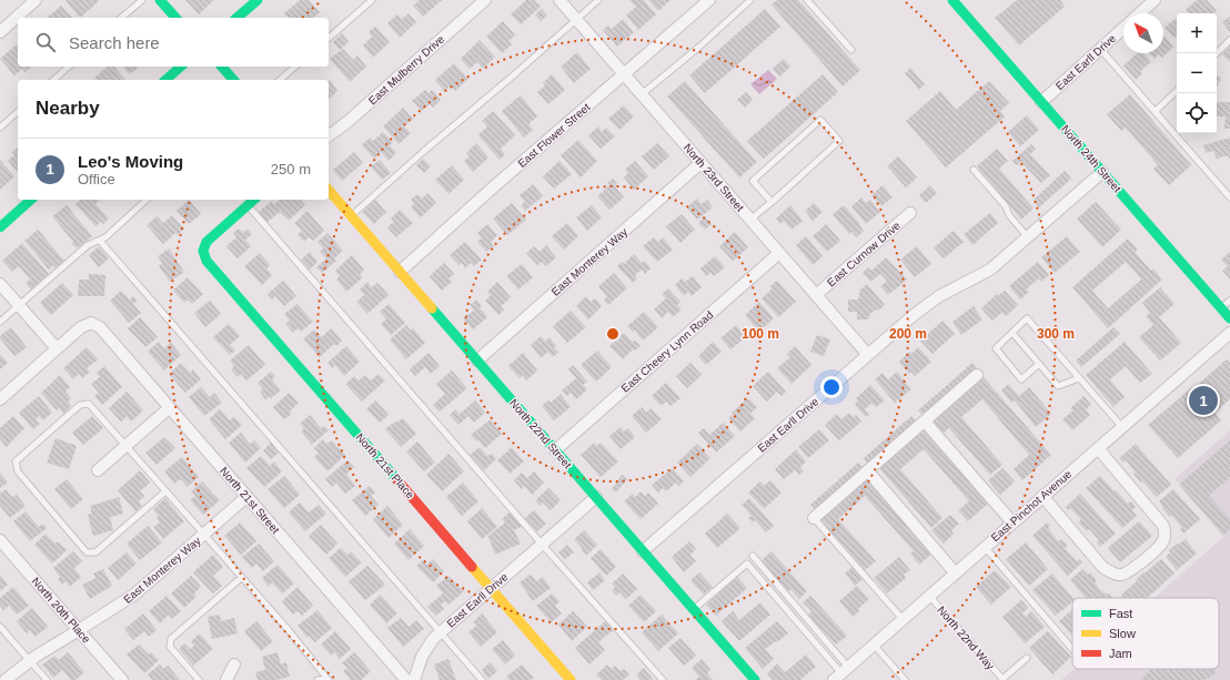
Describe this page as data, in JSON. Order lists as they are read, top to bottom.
{
  "streets": {
    "street": [
      "East Earll Drive",
      "East Mulberry Drive",
      "East Flower Street",
      "North 24th Street",
      "North 23rd Street",
      "East Curnow Drive",
      "East Monterey Way",
      "East Cheery Lynn Road",
      "North 22nd Street",
      "North 21st Place",
      "North 21st Street",
      "East Pinchot Avenue",
      "North 20th Place"
    ],
    "lane": ["North 22nd Way"]
  },
  "crossings": [
    ["East Earll Drive", "North 24th Street"],
    ["East Earll Drive", "North 23rd Street"],
    ["East Earll Drive", "North 22nd Street"],
    ["East Earll Drive", "North 21st Place"],
    ["East Flower Street", "North 23rd Street"],
    ["East Flower Street", "North 22nd Street"],
    ["North 23rd Street", "East Curnow Drive"],
    ["North 23rd Street", "East Monterey Way"],
    ["North 23rd Street", "East Cheery Lynn Road"],
    ["East Monterey Way", "North 22nd Street"],
    ["East Monterey Way", "North 21st Street"],
    ["East Monterey Way", "North 20th Place"],
    ["East Cheery Lynn Road", "North 22nd Street"],
    ["East Pinchot Avenue", "North 22nd Way"]
  ],
  "legend": ["Fast", "Slow", "Jam"],
  "north": "top left",
  "page": {
    "map_buttons": ["+", "−"],
    "search": "Search here",
    "heading": "Nearby",
    "list": [
      {
        "mark": "1",
        "name": "Leo's Moving",
        "note": "Office",
        "value": "250 m"
      }
    ],
    "pins": "1"
  },
  "rings": ["100 m", "200 m", "300 m"]
}
